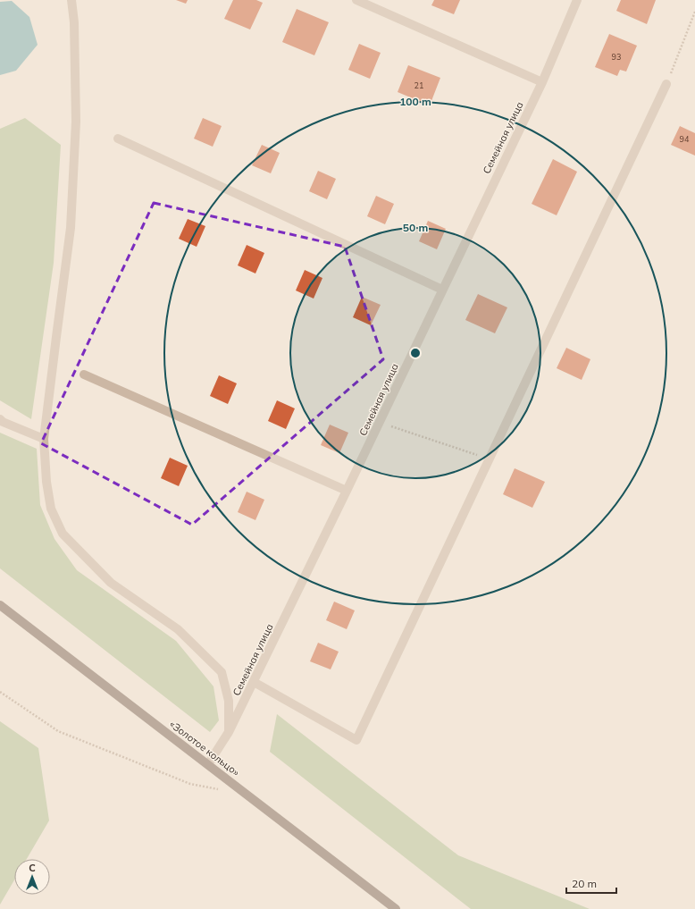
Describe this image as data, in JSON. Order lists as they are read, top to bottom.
{
  "streets": {
    "main road": ["«Золотое кольцо»"],
    "street": ["Семейная улица"]
  },
  "crossings": [
    ["Семейная улица", "«Золотое кольцо»"]
  ],
  "house_numbers": ["93", "21", "94"],
  "scale_bar": "20 m",
  "north": "top",
  "rings": ["100 m", "50 m"]
}
